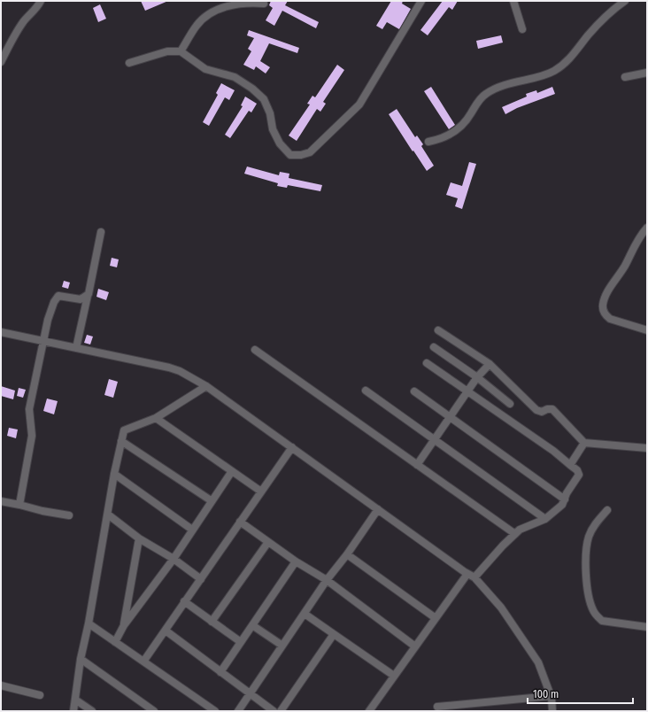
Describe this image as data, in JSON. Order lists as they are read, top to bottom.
{
  "scale_bar": "100 m"
}
